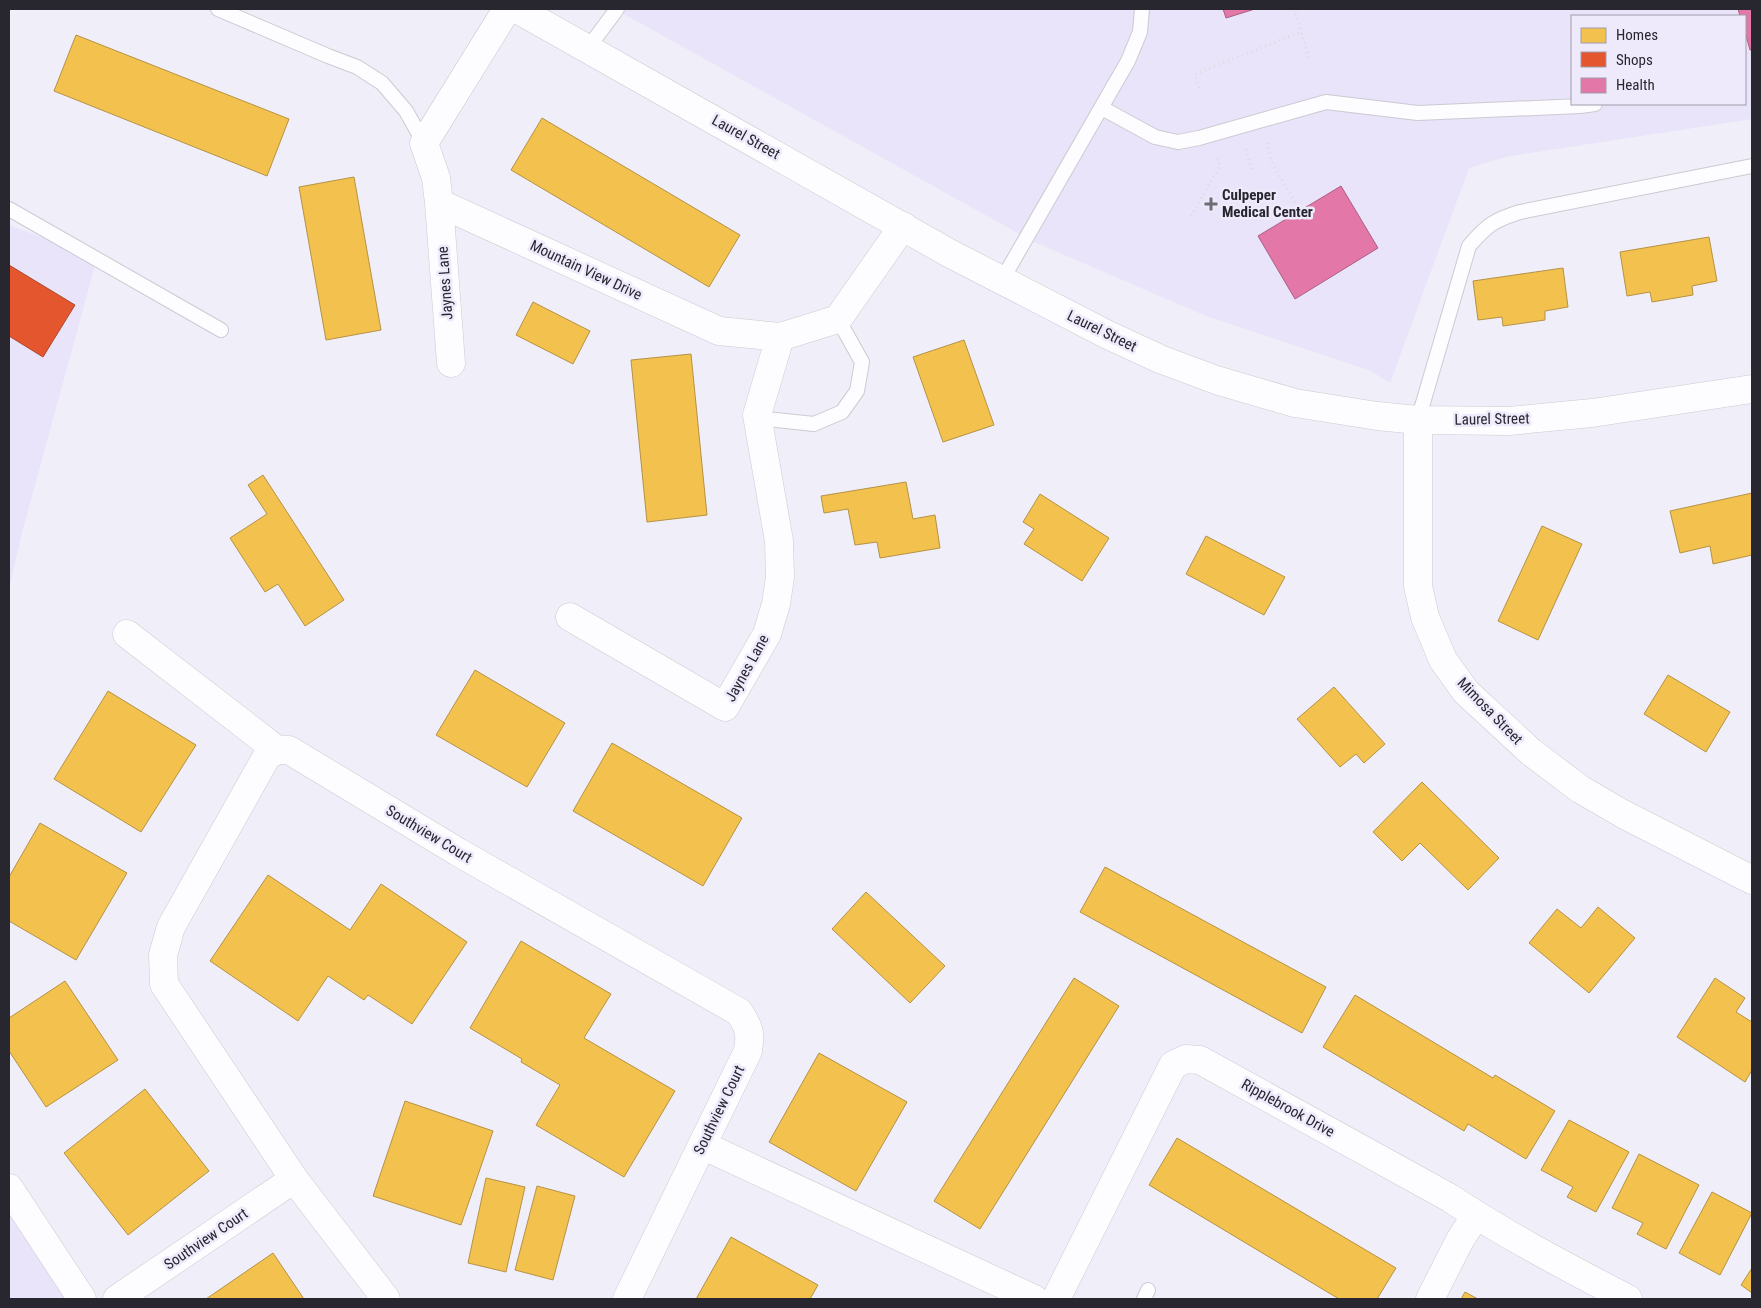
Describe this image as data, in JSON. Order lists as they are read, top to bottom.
{
  "streets": {
    "street": [
      "Laurel Street",
      "Mountain View Drive",
      "Jaynes Lane",
      "Mimosa Street",
      "Southview Court",
      "Ripplebrook Drive"
    ]
  },
  "crossings": [
    ["Laurel Street", "Mimosa Street"],
    ["Mountain View Drive", "Jaynes Lane"]
  ],
  "places": {
    "health": ["Culpeper Medical Center"]
  },
  "legend": ["Homes", "Shops", "Health"]
}
